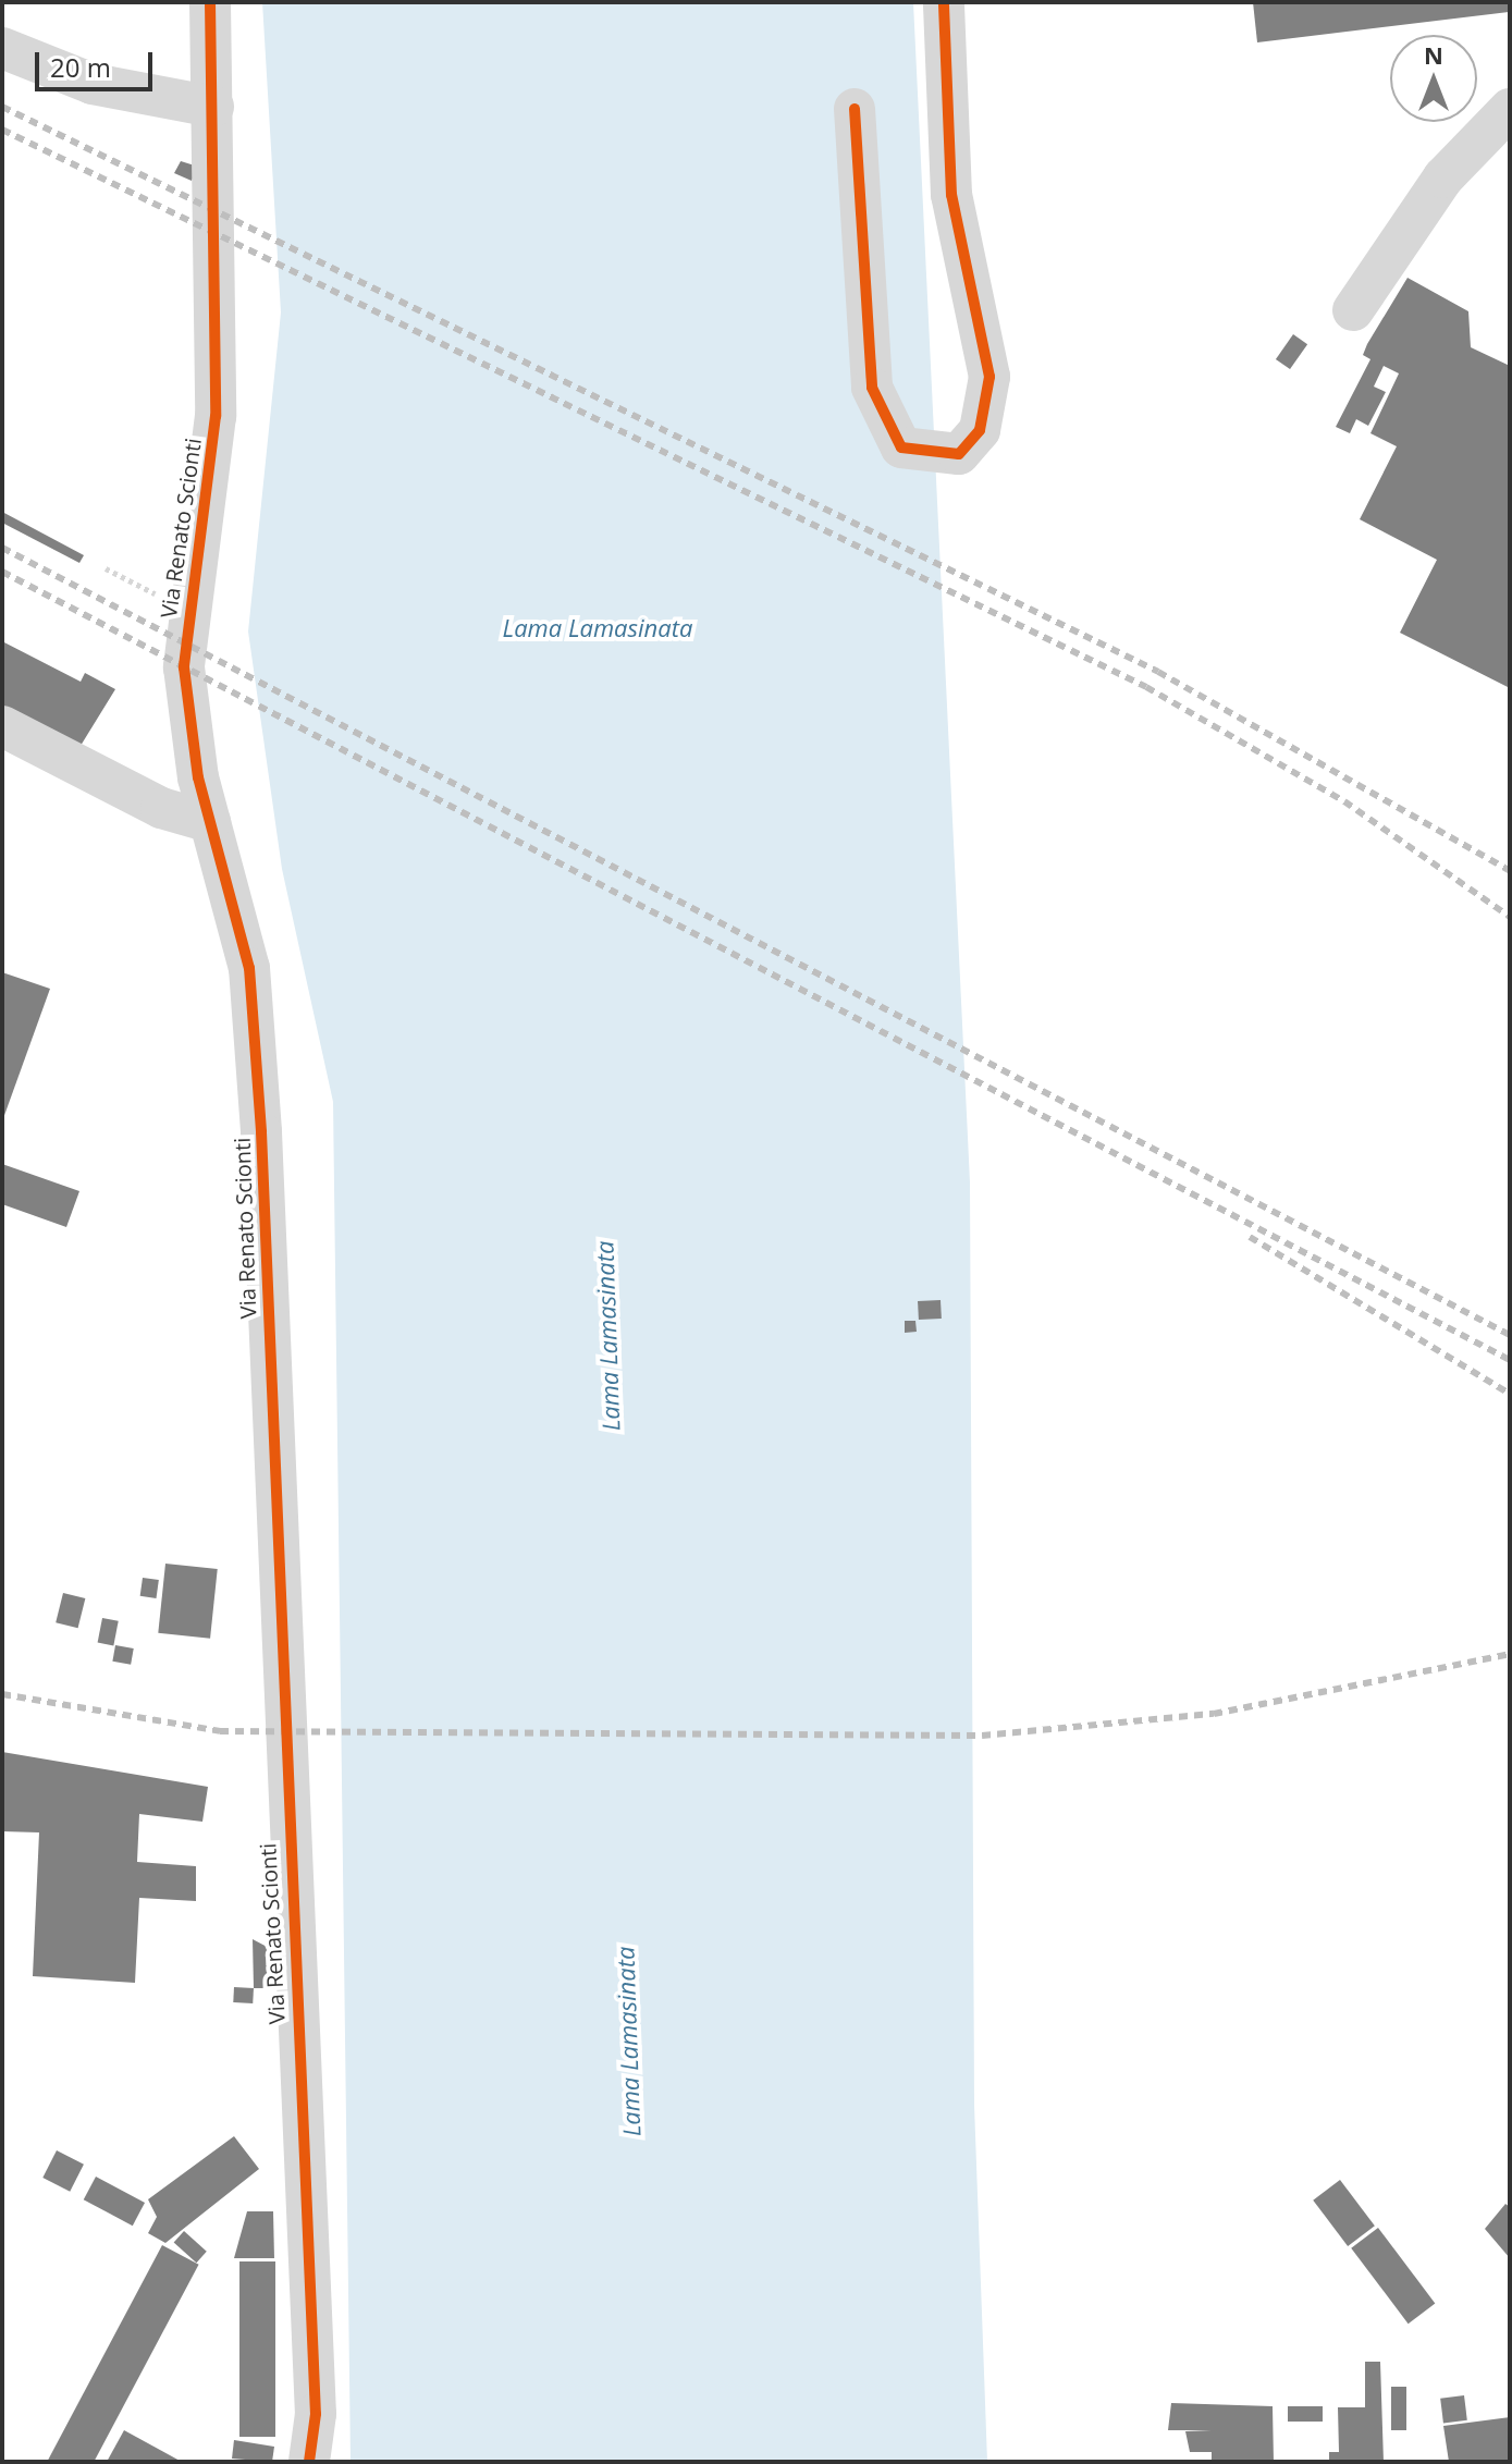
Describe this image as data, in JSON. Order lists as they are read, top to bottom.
{
  "streets": {
    "street": ["Via Renato Scionti"]
  },
  "water": ["Lama Lamasinata"],
  "scale_bar": "20 m",
  "north": "top"
}
